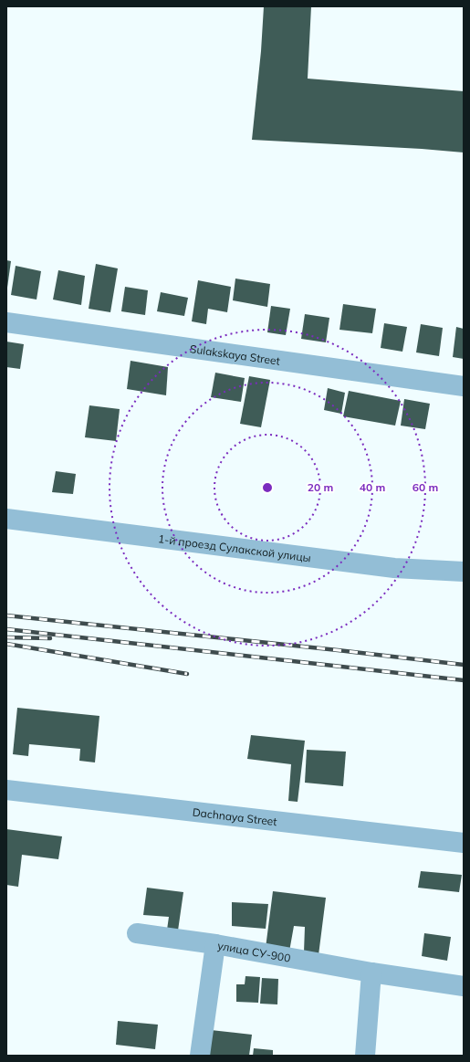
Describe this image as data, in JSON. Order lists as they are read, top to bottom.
{
  "streets": {
    "street": [
      "Sulakskaya Street",
      "1-й проезд Сулакской улицы",
      "Dachnaya Street",
      "улица СУ-900"
    ]
  },
  "rings": ["20 m", "40 m", "60 m"]
}
